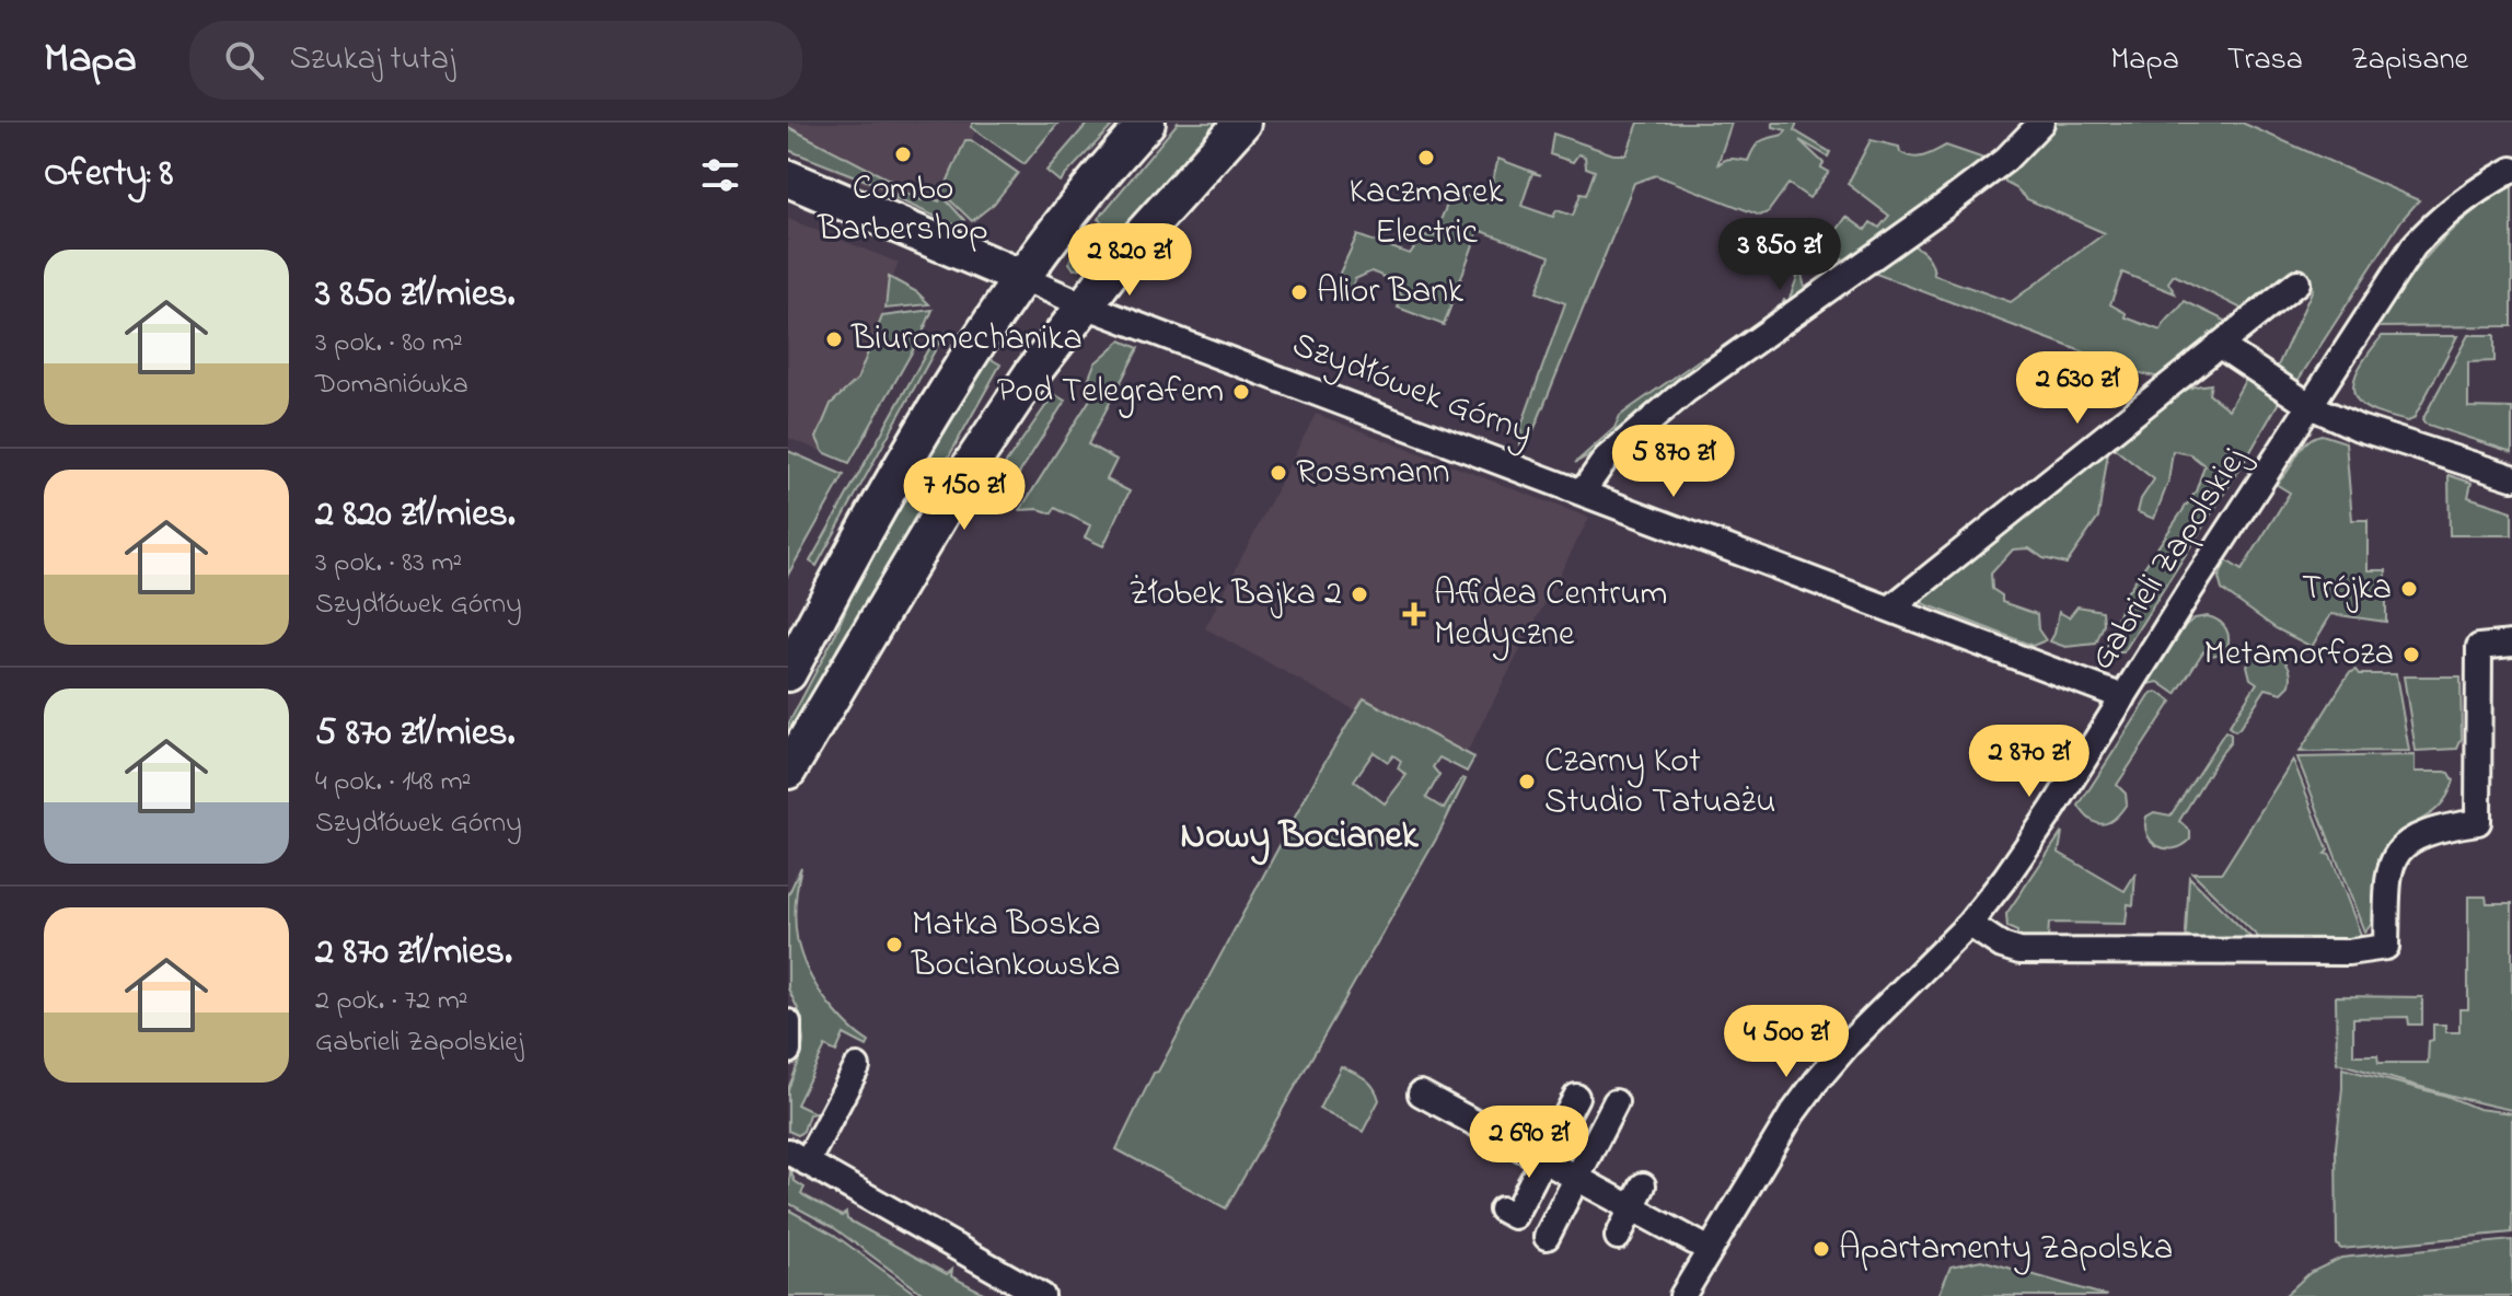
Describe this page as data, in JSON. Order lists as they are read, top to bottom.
{
  "streets": {
    "street": ["Szydłówek Górny", "Gabrieli Zapolskiej"]
  },
  "crossings": [
    ["Szydłówek Górny", "Gabrieli Zapolskiej"]
  ],
  "districts": ["Nowy Bocianek"],
  "places": {
    "other": [
      "Combo Barbershop",
      "Kaczmarek Electric",
      "Alior Bank",
      "Biuromechanika",
      "Pod Telegrafem",
      "Rossmann",
      "Trójka",
      "Żłobek Bajka 2",
      "Metamorfoza",
      "Czarny Kot Studio Tatuażu",
      "Matka Boska Bociankowska",
      "Apartamenty Zapolska"
    ],
    "health": ["Affidea Centrum Medyczne"]
  },
  "page": {
    "header": "Mapa",
    "search": "Szukaj tutaj",
    "nav": ["Mapa", "Trasa", "Zapisane"],
    "heading": "Oferty: 8",
    "price": [
      "3 850 zł",
      "2 820 zł",
      "2 630 zł",
      "5 870 zł",
      "7 150 zł",
      "2 870 zł",
      "4 500 zł",
      "2 690 zł"
    ],
    "list": [
      {
        "name": "3 850 zł/mies.",
        "note": "3 pok. · 80 m² · Domaniówka"
      },
      {
        "name": "2 820 zł/mies.",
        "note": "3 pok. · 83 m² · Szydłówek Górny"
      },
      {
        "name": "5 870 zł/mies.",
        "note": "4 pok. · 148 m² · Szydłówek Górny"
      },
      {
        "name": "2 870 zł/mies.",
        "note": "2 pok. · 72 m² · Gabrieli Zapolskiej"
      }
    ]
  }
}
